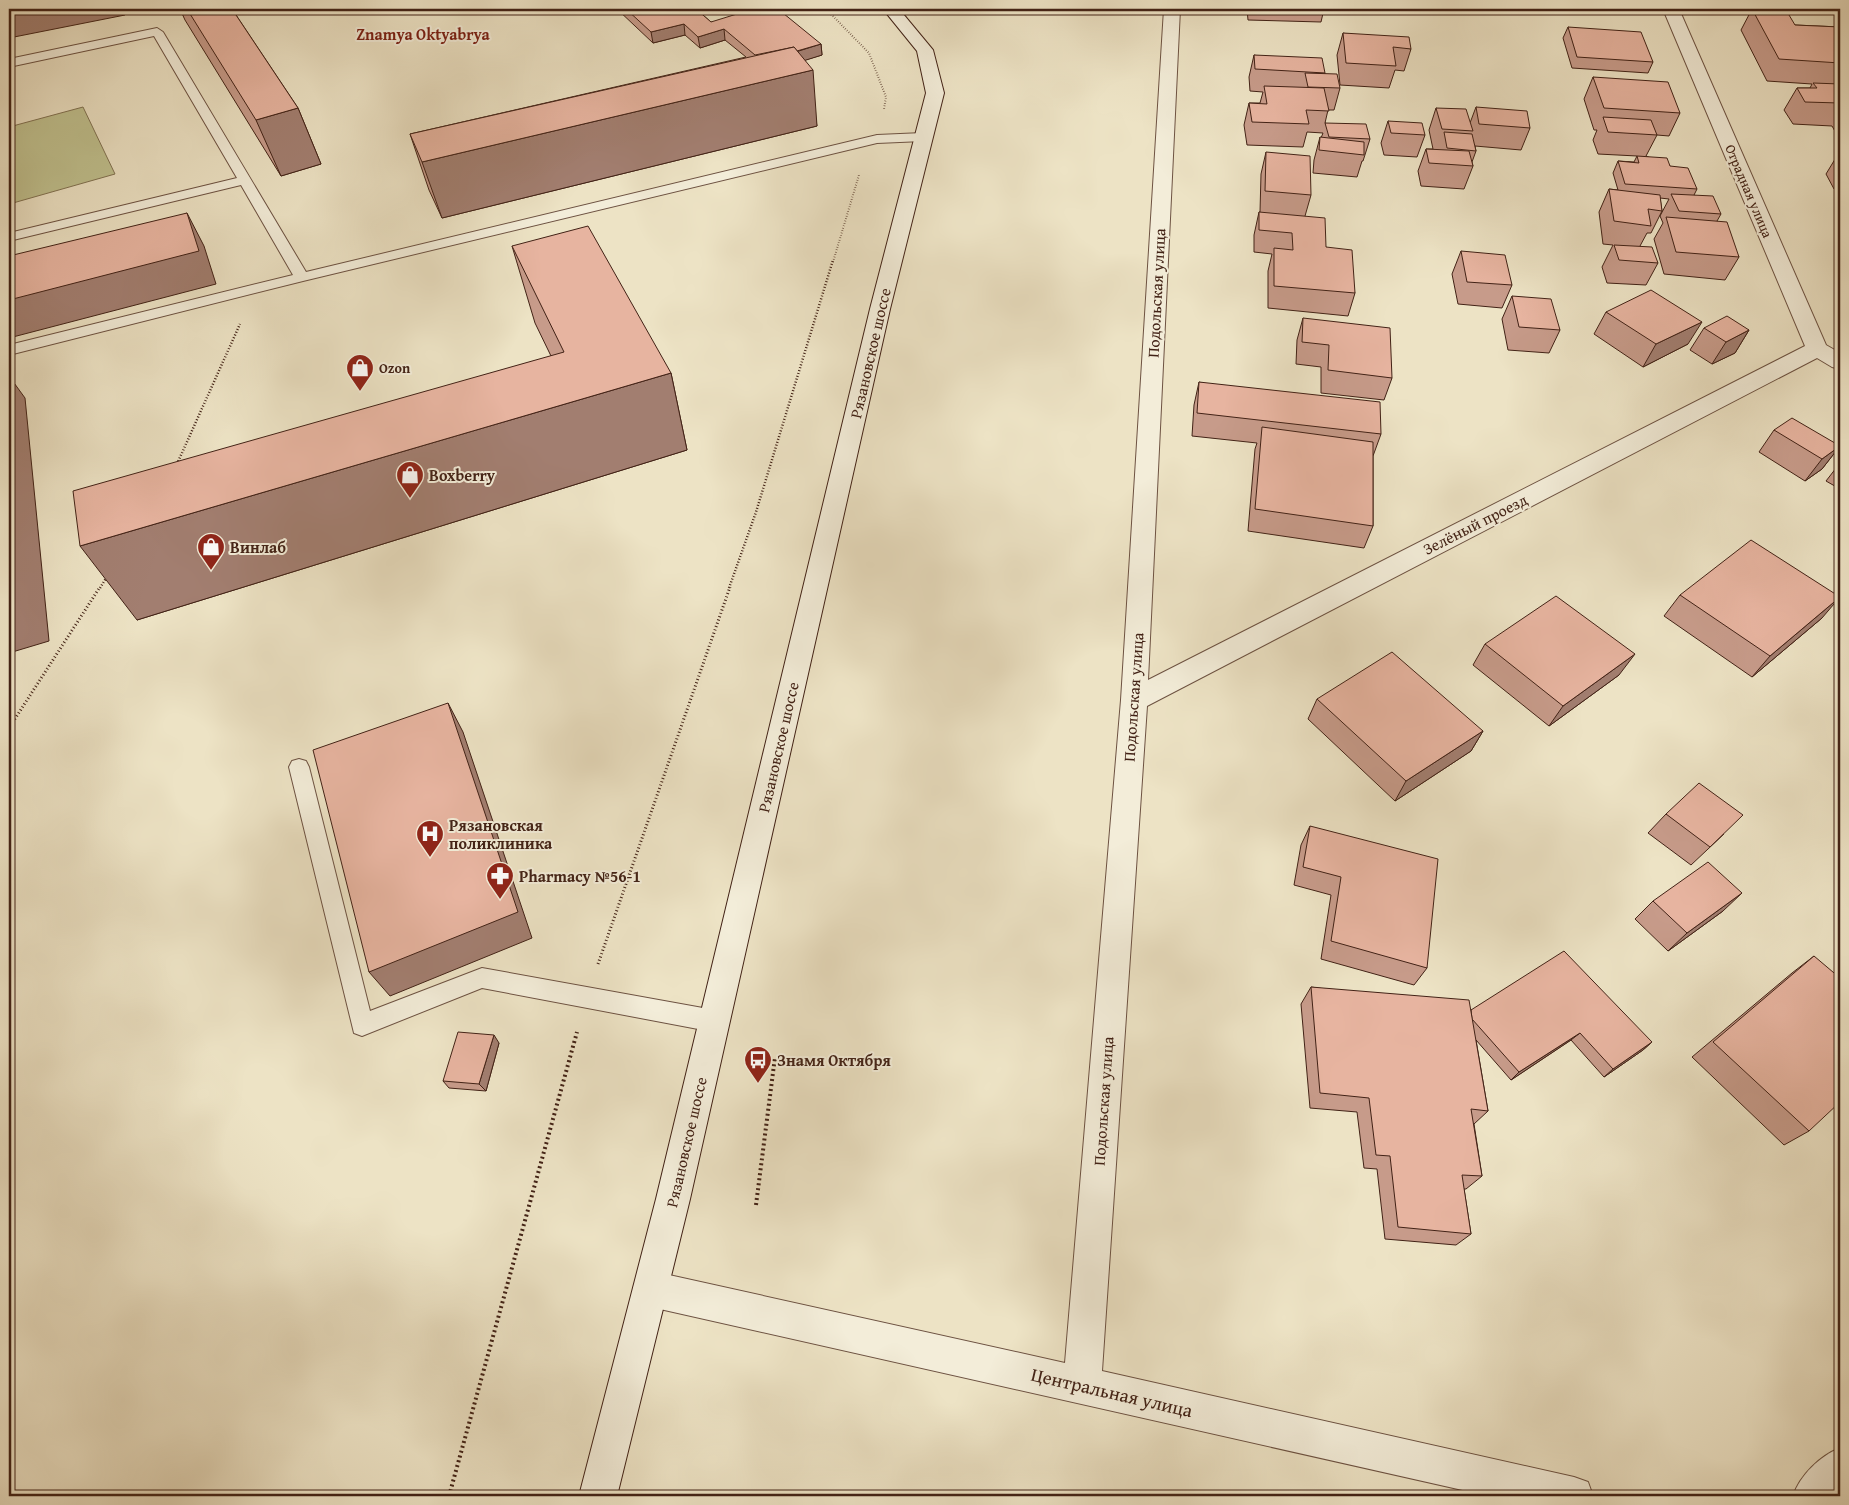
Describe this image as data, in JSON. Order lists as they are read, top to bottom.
{
  "streets": {
    "street": [
      "Отрадная улица",
      "Подольская улица",
      "Рязановское шоссе",
      "Зелёный проезд",
      "Центральная улица"
    ]
  },
  "crossings": [
    ["Отрадная улица", "Зелёный проезд"],
    ["Подольская улица", "Зелёный проезд"],
    ["Подольская улица", "Центральная улица"],
    ["Рязановское шоссе", "Центральная улица"]
  ],
  "districts": ["Znamya Oktyabrya"],
  "places": {
    "shop": ["Ozon", "Boxberry", "Винлаб"],
    "hospital": ["Рязановская поликлиника"],
    "pharmacy": ["Pharmacy №56-1"],
    "bus stop": ["Знамя Октября"]
  }
}
